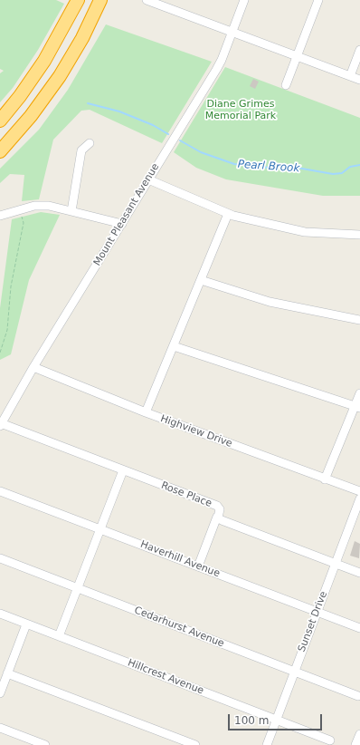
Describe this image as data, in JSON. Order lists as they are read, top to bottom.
{
  "streets": {
    "street": [
      "Mount Pleasant Avenue",
      "Highview Drive",
      "Rose Place",
      "Haverhill Avenue",
      "Sunset Drive",
      "Cedarhurst Avenue",
      "Hillcrest Avenue"
    ]
  },
  "crossings": [
    ["Mount Pleasant Avenue", "Highview Drive"],
    ["Mount Pleasant Avenue", "Rose Place"],
    ["Rose Place", "Sunset Drive"],
    ["Haverhill Avenue", "Sunset Drive"],
    ["Sunset Drive", "Cedarhurst Avenue"],
    ["Sunset Drive", "Hillcrest Avenue"]
  ],
  "water": ["Pearl Brook"],
  "parks": ["Diane Grimes Memorial Park"],
  "scale_bar": "100 m"
}
